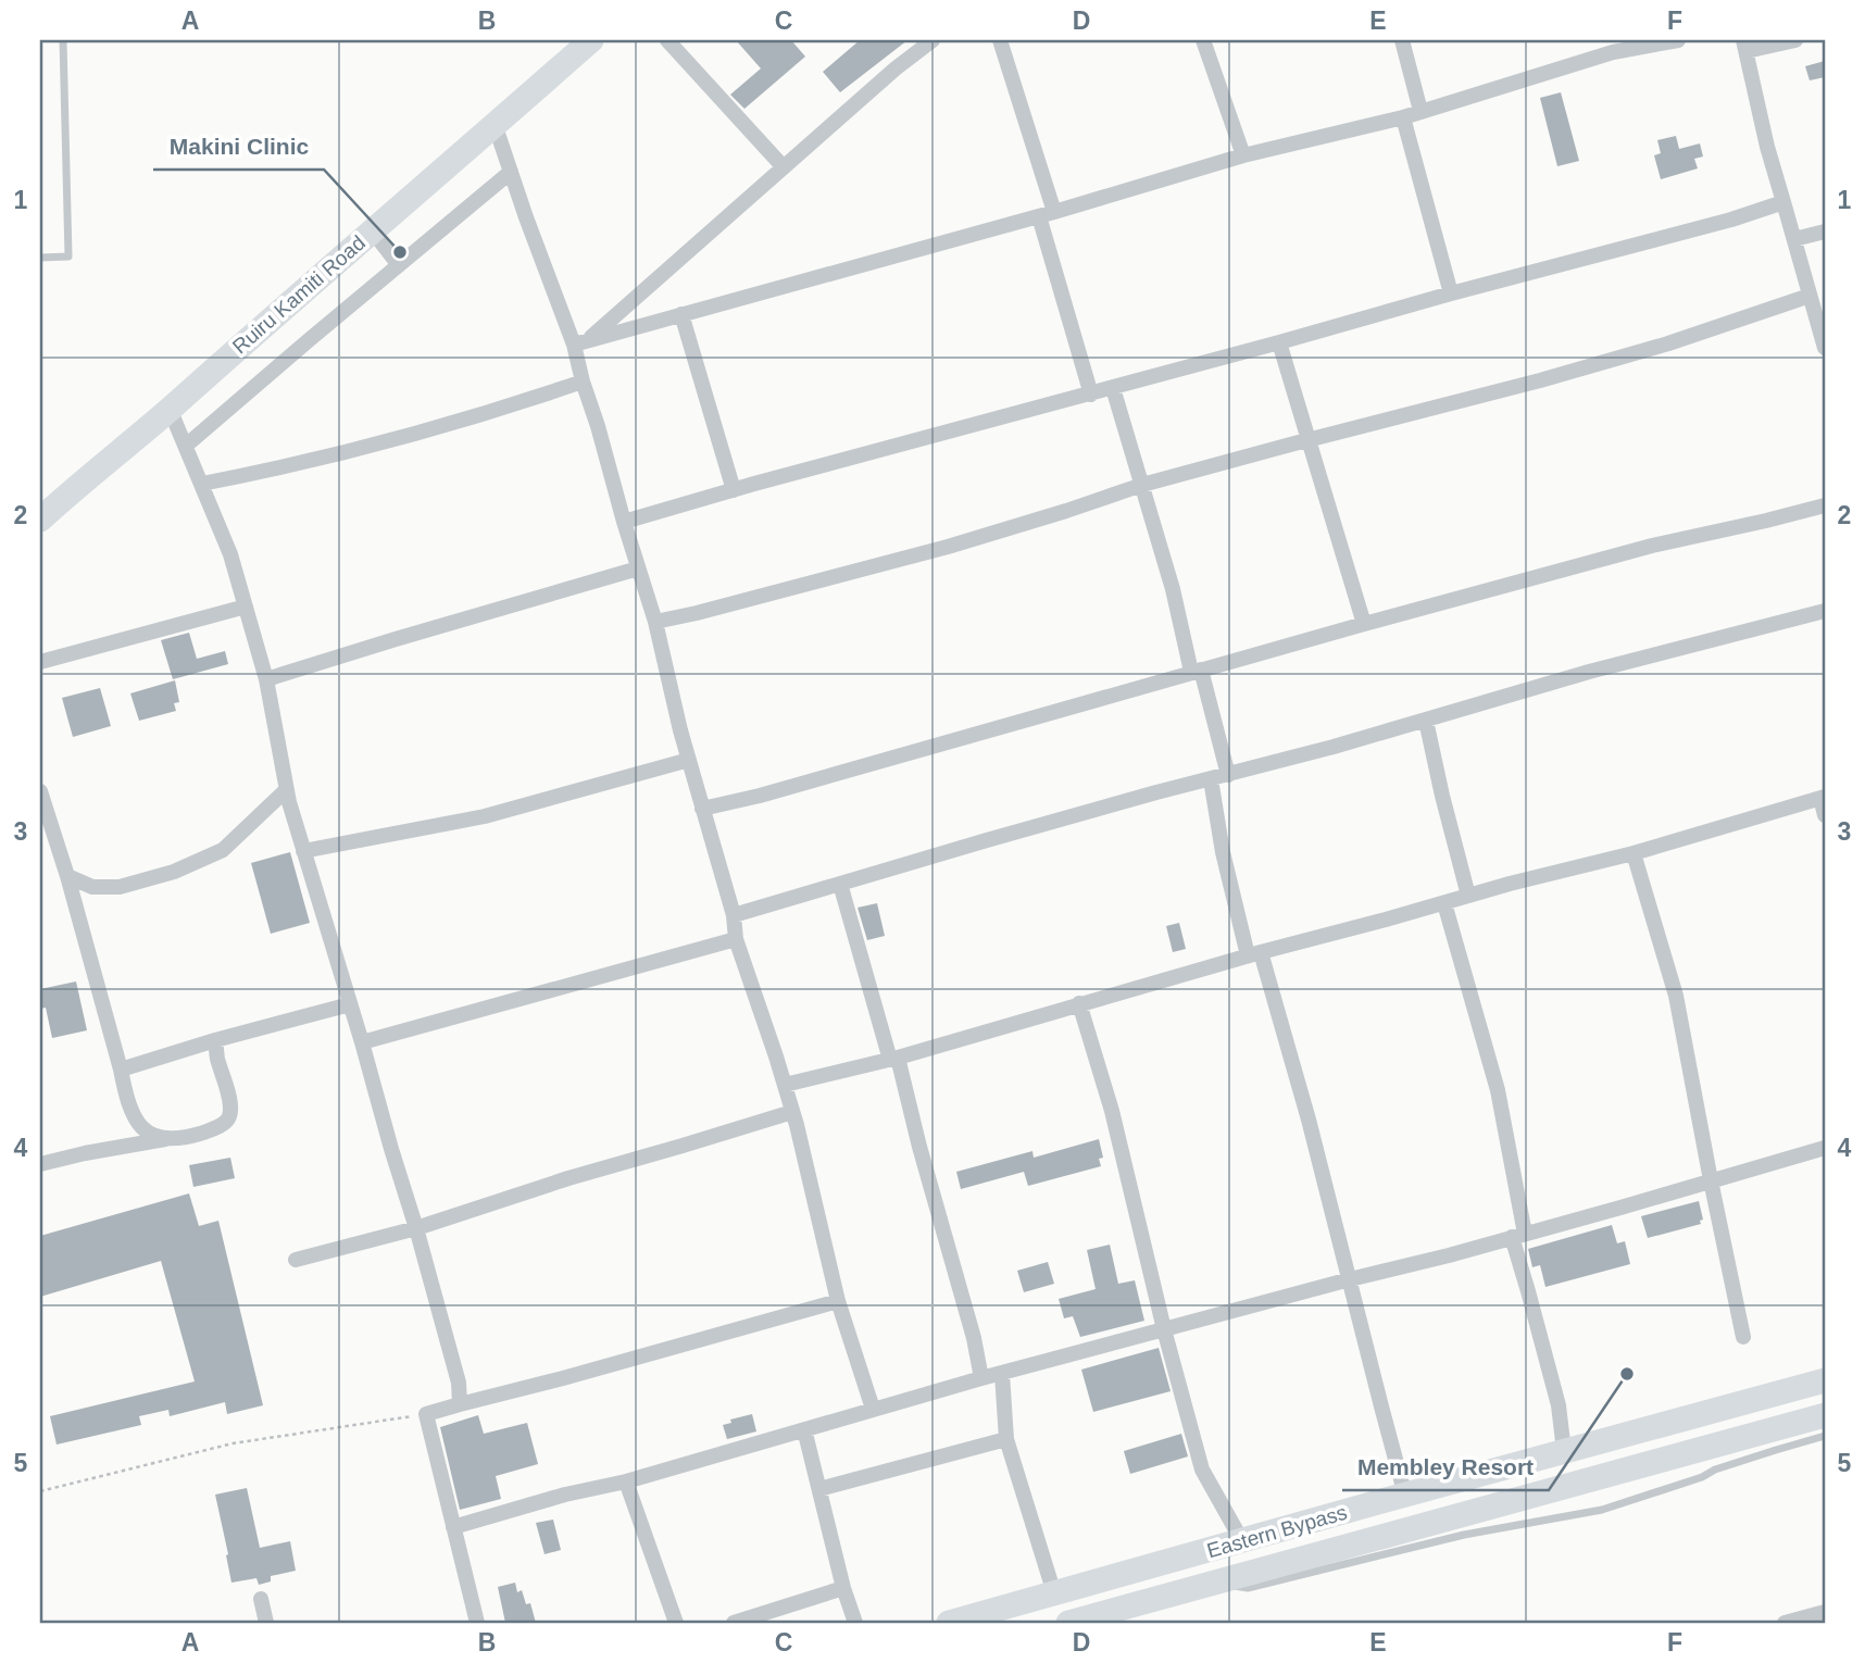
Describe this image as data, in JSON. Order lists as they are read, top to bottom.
{
  "streets": {
    "main road": ["Ruiru Kamiti Road", "Eastern Bypass"]
  },
  "places": ["Makini Clinic", "Membley Resort"],
  "grid": {
    "columns": [
      "A",
      "B",
      "C",
      "D",
      "E",
      "F"
    ],
    "rows": [
      "1",
      "2",
      "3",
      "4",
      "5"
    ]
  }
}
